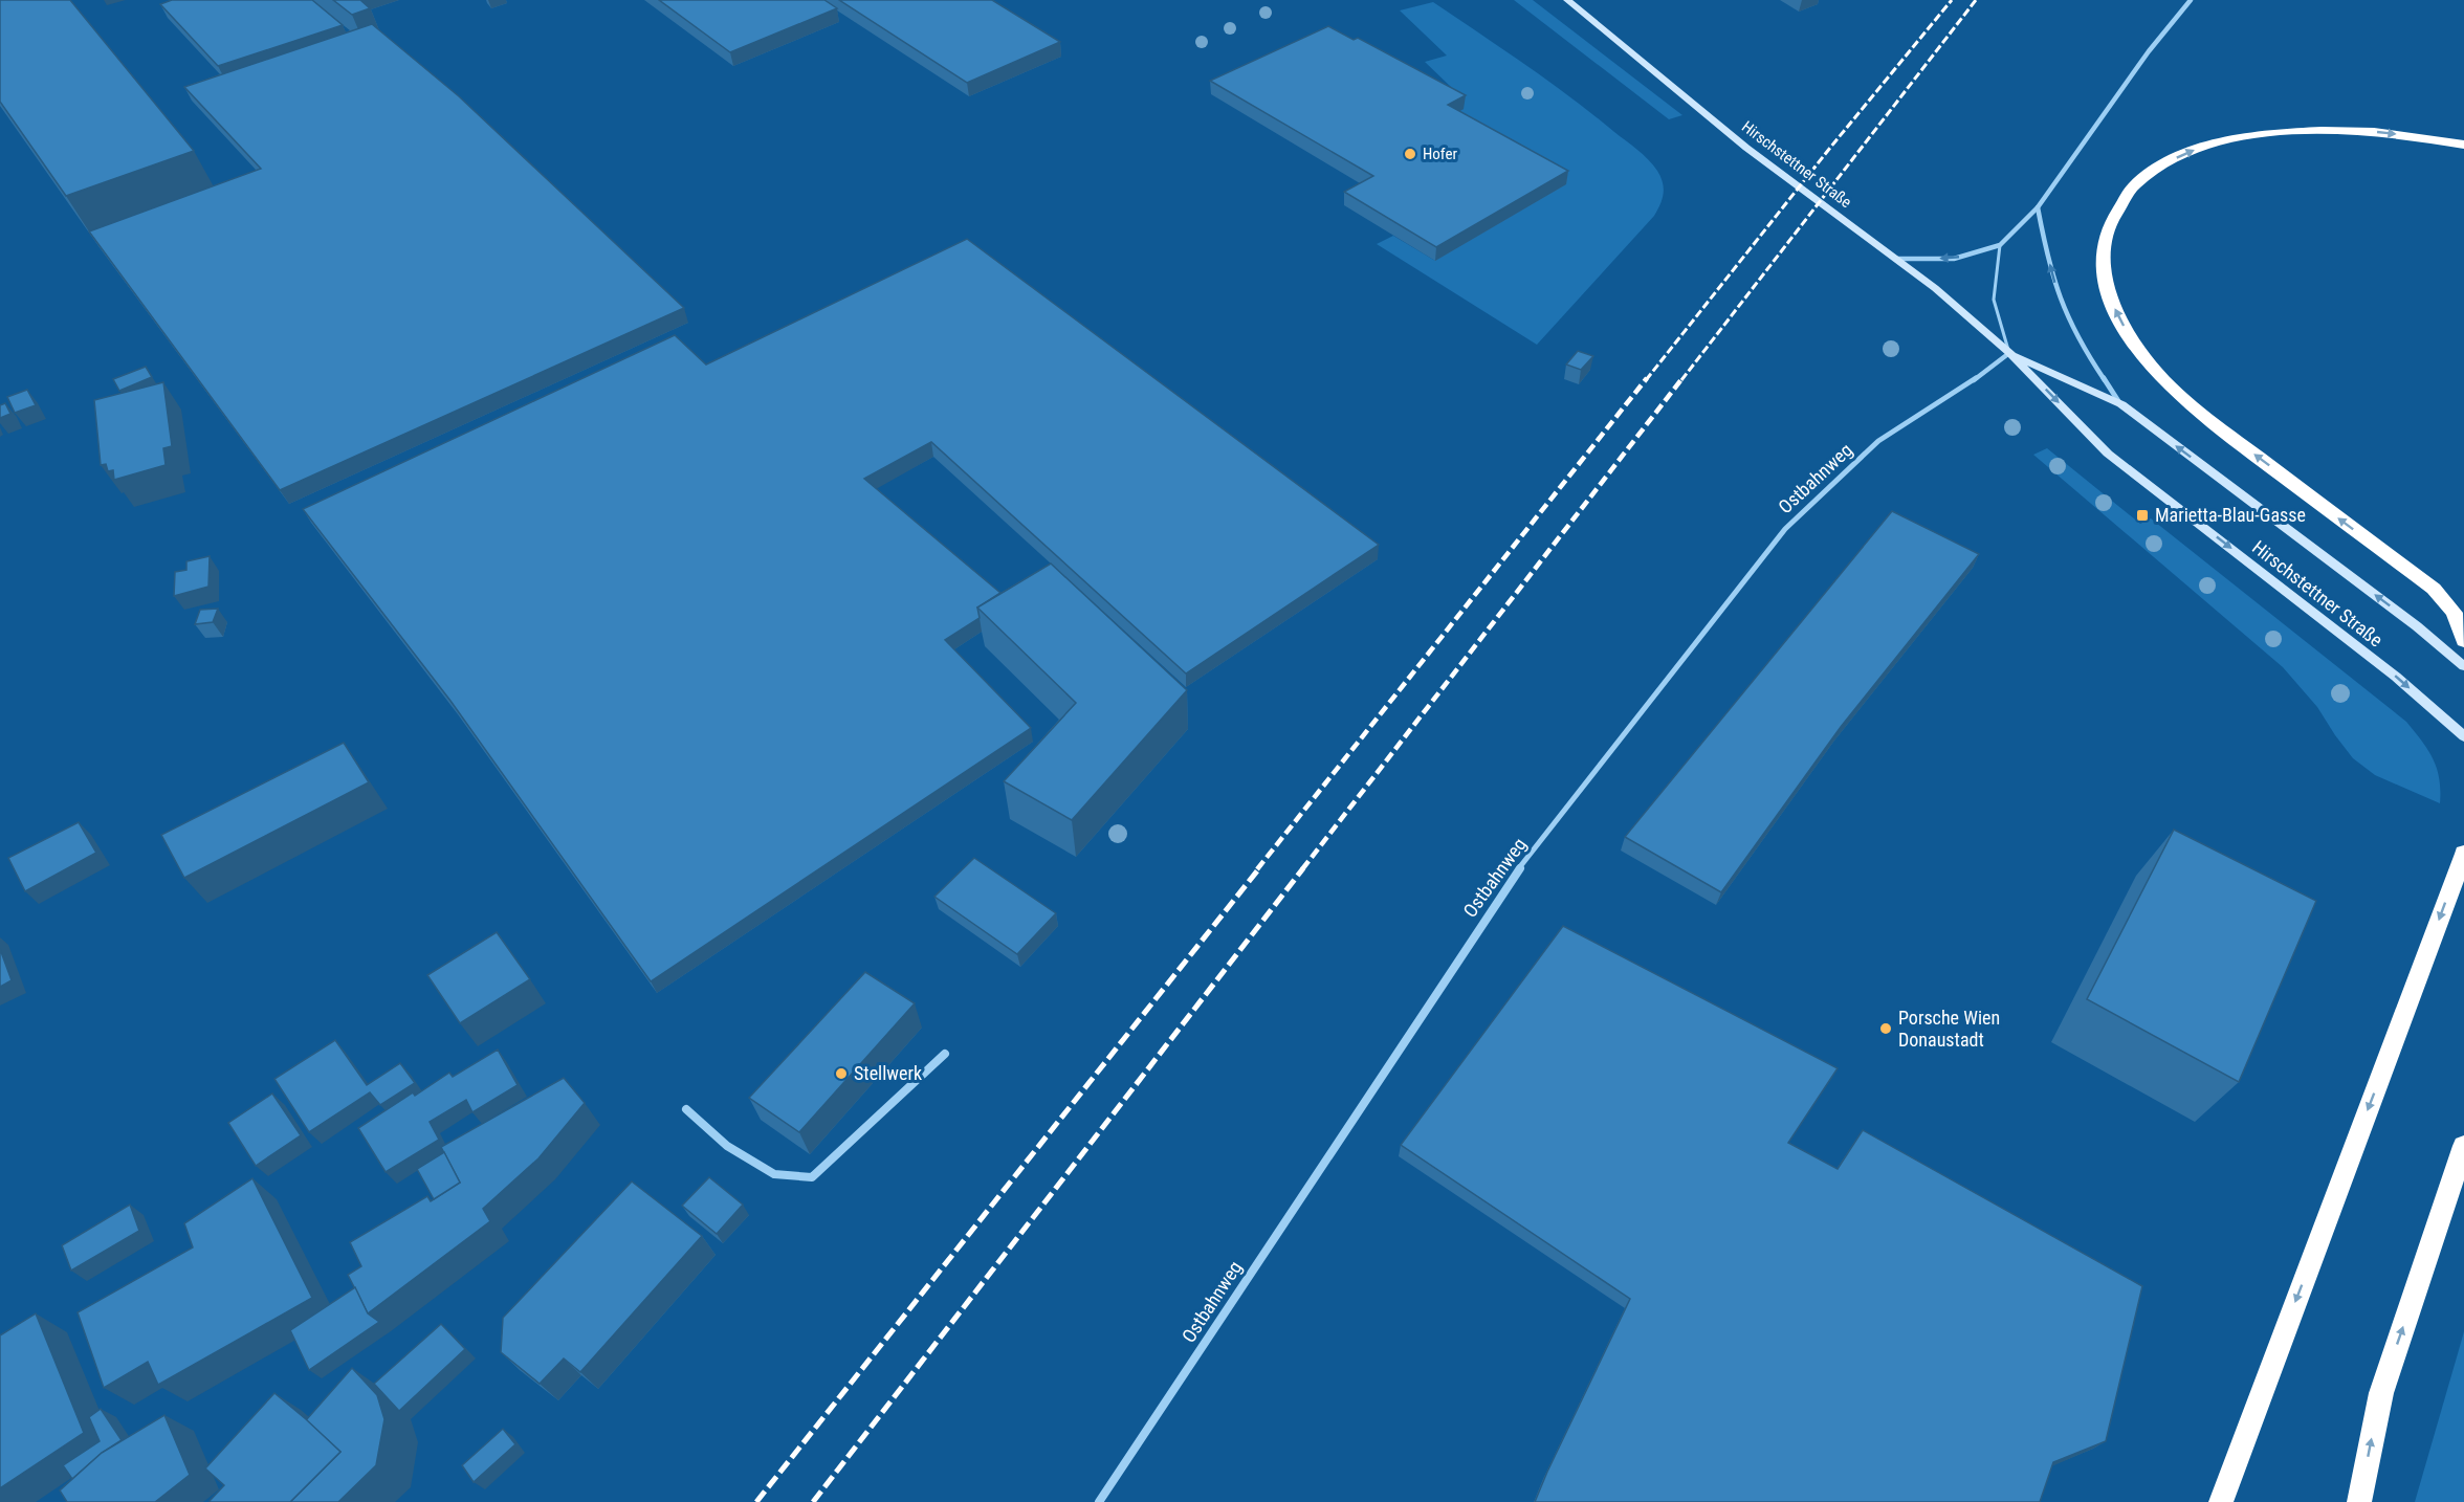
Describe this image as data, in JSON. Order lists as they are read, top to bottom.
{
  "streets": {
    "main road": ["Hirschstettner Straße"],
    "street": ["Ostbahnweg"]
  },
  "crossings": [
    ["Hirschstettner Straße", "Ostbahnweg"]
  ],
  "places": {
    "other": ["Hofer", "Porsche Wien Donaustadt", "Stellwerk"],
    "transit": ["Marietta-Blau-Gasse"]
  }
}
